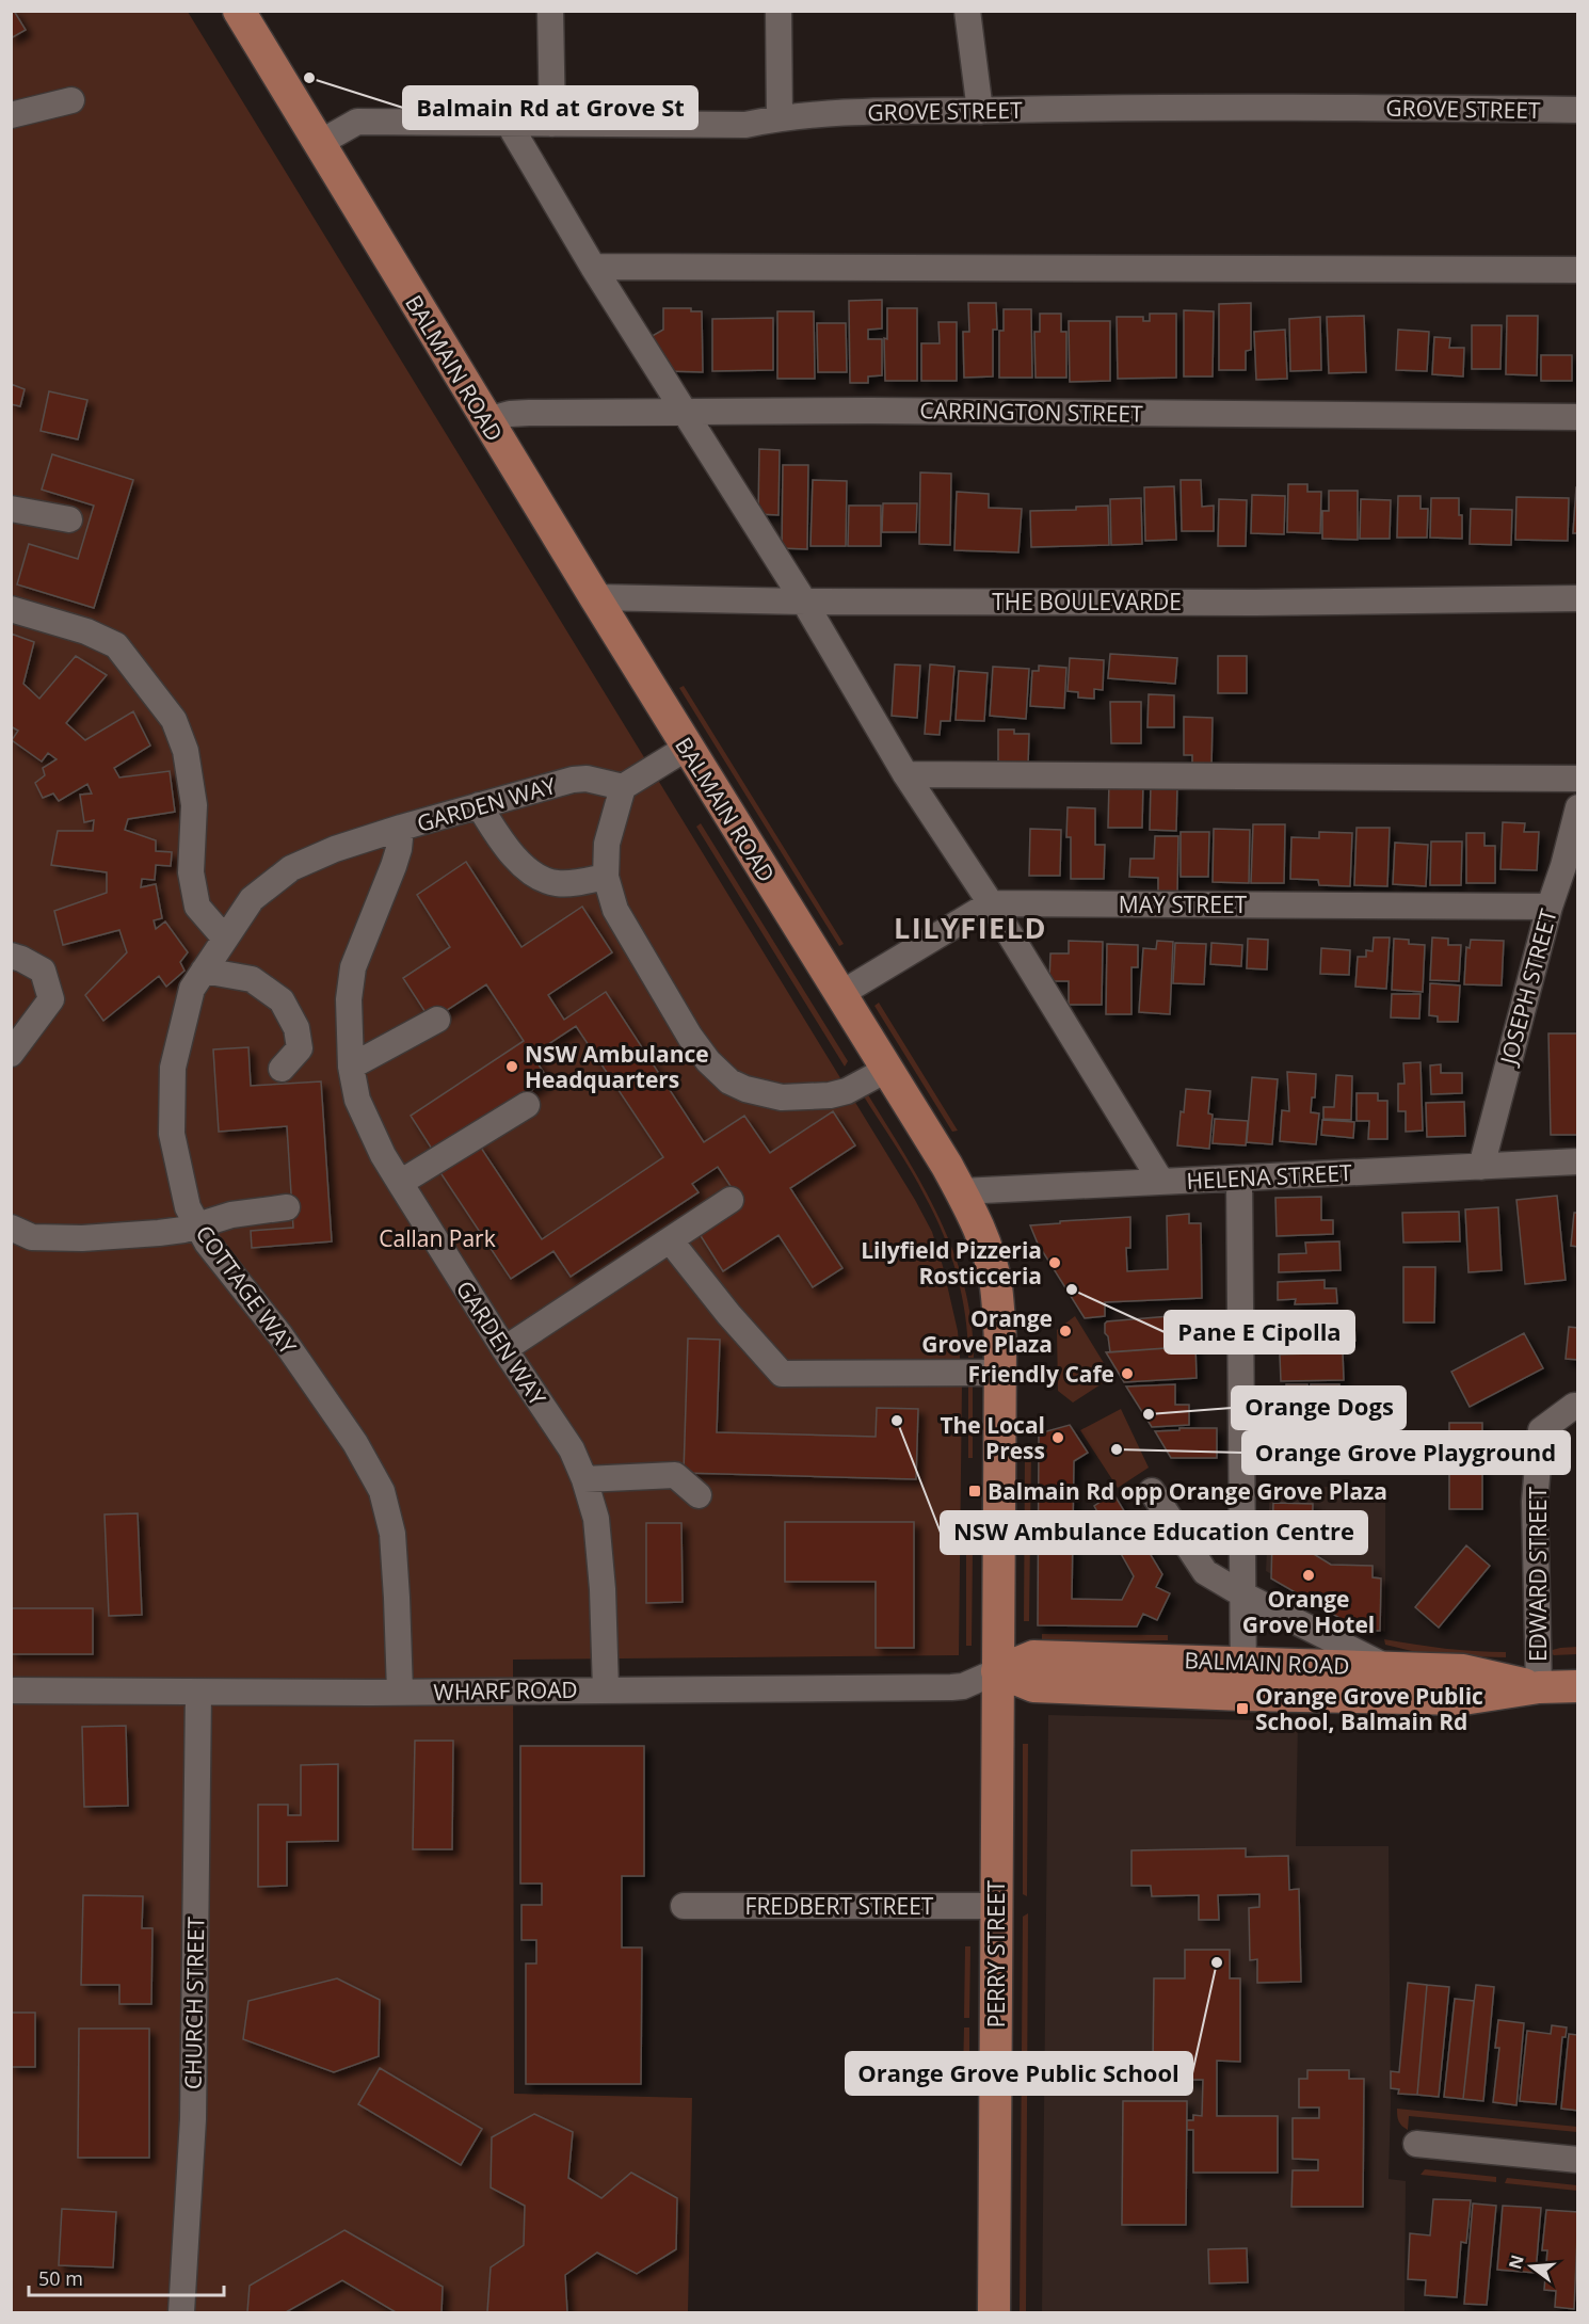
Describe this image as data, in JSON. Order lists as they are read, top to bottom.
{
  "streets": {
    "main road": ["BALMAIN ROAD", "PERRY STREET"],
    "street": [
      "GROVE STREET",
      "CARRINGTON STREET",
      "THE BOULEVARDE",
      "GARDEN WAY",
      "MAY STREET",
      "JOSEPH STREET",
      "HELENA STREET",
      "COTTAGE WAY",
      "EDWARD STREET",
      "WHARF ROAD",
      "FREDBERT STREET",
      "CHURCH STREET"
    ]
  },
  "crossings": [
    ["GROVE STREET", "BALMAIN ROAD"],
    ["BALMAIN ROAD", "CARRINGTON STREET"],
    ["BALMAIN ROAD", "THE BOULEVARDE"],
    ["BALMAIN ROAD", "HELENA STREET"],
    ["BALMAIN ROAD", "EDWARD STREET"],
    ["BALMAIN ROAD", "WHARF ROAD"],
    ["BALMAIN ROAD", "PERRY STREET"],
    ["GARDEN WAY", "COTTAGE WAY"],
    ["GARDEN WAY", "WHARF ROAD"],
    ["MAY STREET", "JOSEPH STREET"],
    ["JOSEPH STREET", "HELENA STREET"],
    ["COTTAGE WAY", "WHARF ROAD"],
    ["WHARF ROAD", "PERRY STREET"],
    ["WHARF ROAD", "CHURCH STREET"],
    ["FREDBERT STREET", "PERRY STREET"]
  ],
  "districts": ["LILYFIELD"],
  "parks": ["Callan Park"],
  "places": {
    "other": [
      "Balmain Rd at Grove St",
      "NSW Ambulance Headquarters",
      "Lilyfield Pizzeria Rosticceria",
      "Pane E Cipolla",
      "Orange Grove Plaza",
      "Friendly Cafe",
      "Orange Dogs",
      "NSW Ambulance Education Centre",
      "The Local Press",
      "Orange Grove Playground",
      "Orange Grove Hotel",
      "Orange Grove Public School"
    ],
    "transit": ["Balmain Rd opp Orange Grove Plaza", "Orange Grove Public School, Balmain Rd"]
  },
  "scale_bar": "50 m",
  "north": "left"
}
